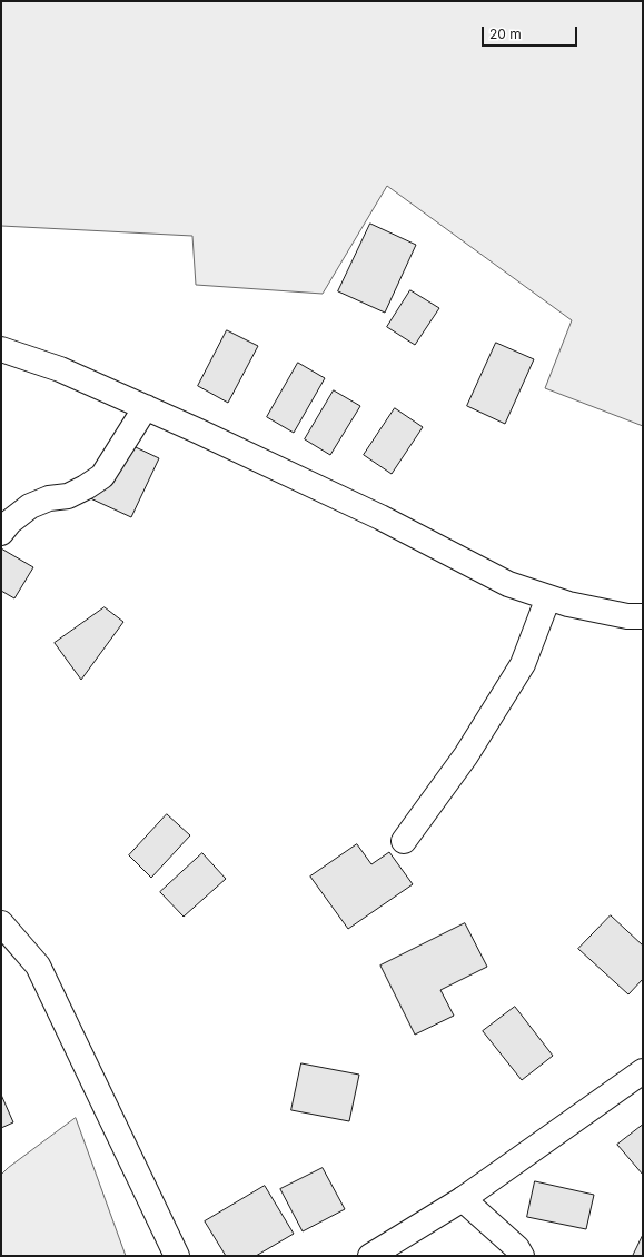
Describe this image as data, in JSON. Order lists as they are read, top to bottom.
{
  "scale_bar": "20 m"
}
